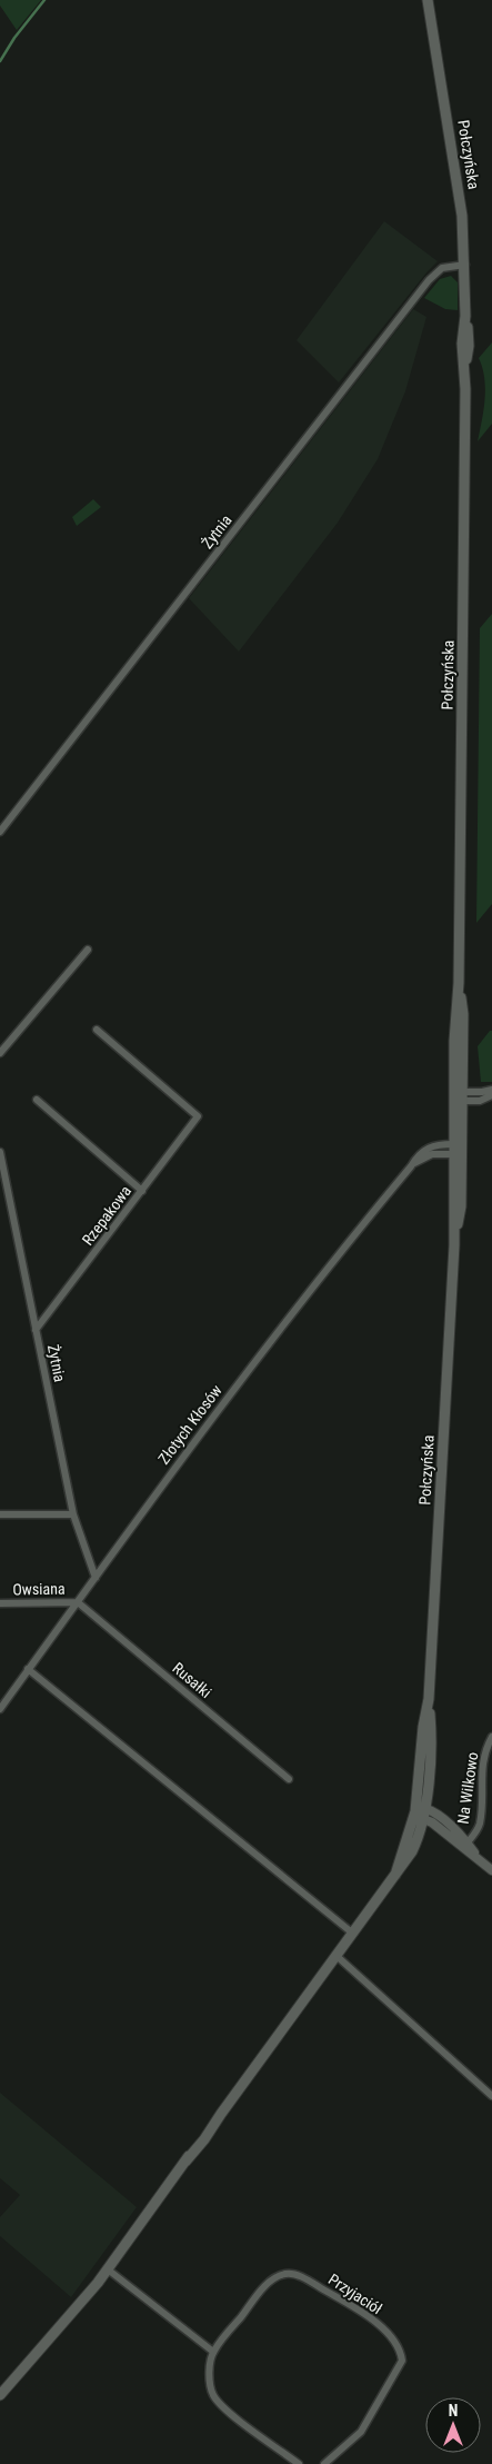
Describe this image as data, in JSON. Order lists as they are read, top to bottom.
{
  "streets": {
    "main road": ["Połczyńska"],
    "street": [
      "Żytnia",
      "Rzepakowa",
      "Złotych Kłosów",
      "Owsiana",
      "Rusałki",
      "Na Wilkowo",
      "Przyjaciół"
    ]
  },
  "crossings": [
    ["Połczyńska", "Żytnia"],
    ["Połczyńska", "Złotych Kłosów"],
    ["Żytnia", "Rzepakowa"],
    ["Żytnia", "Złotych Kłosów"],
    ["Złotych Kłosów", "Owsiana"],
    ["Złotych Kłosów", "Rusałki"],
    ["Owsiana", "Rusałki"]
  ],
  "north": "top"
}
